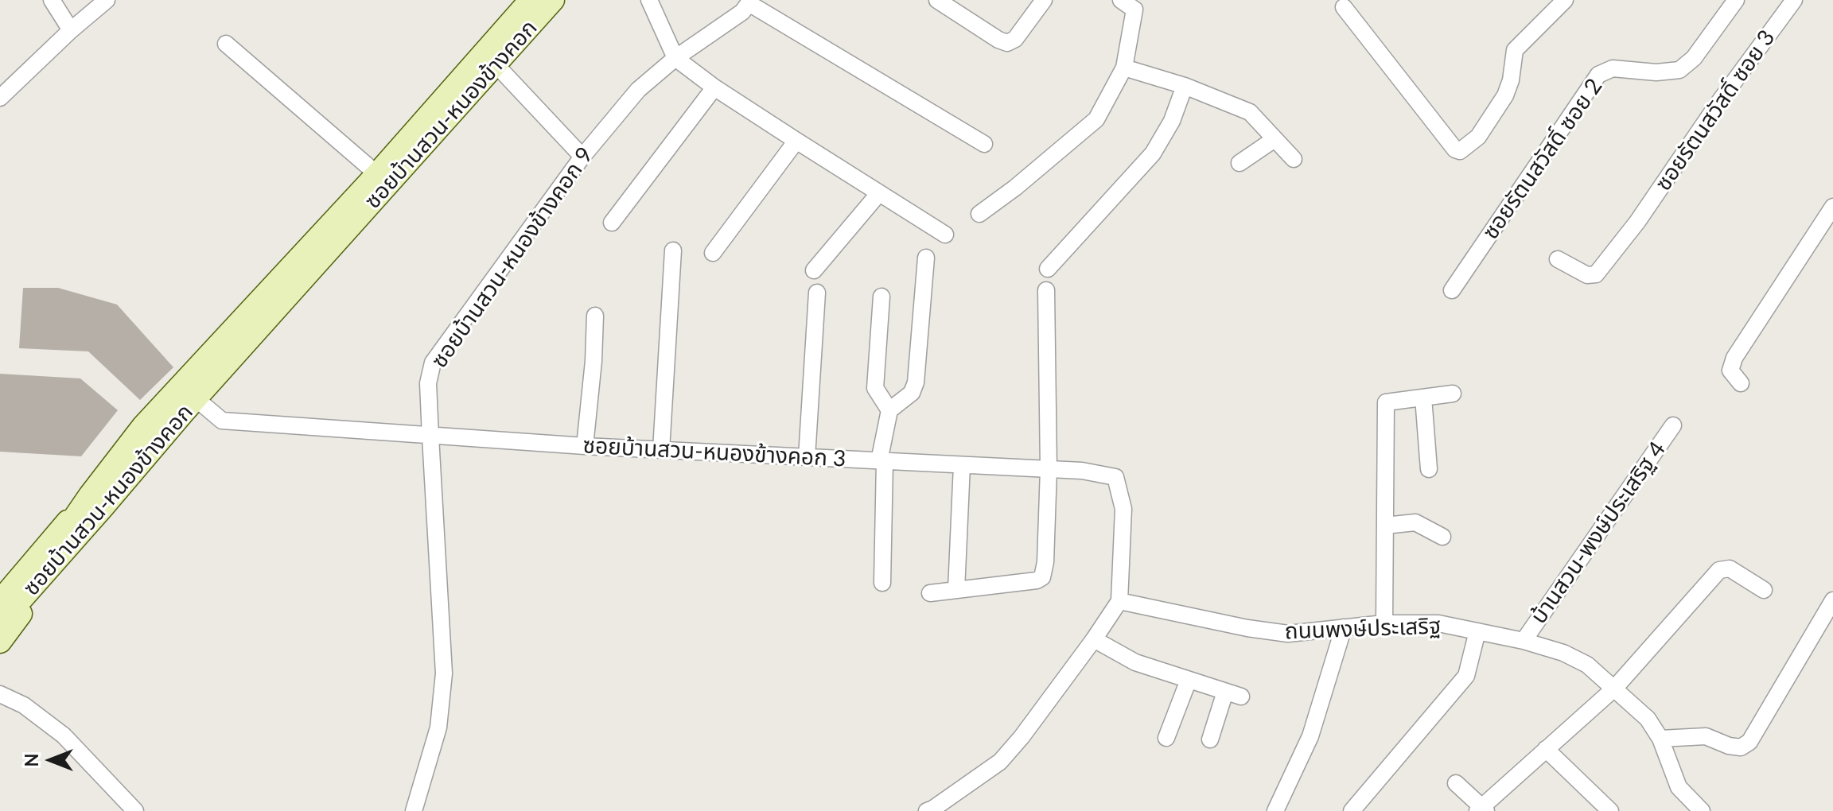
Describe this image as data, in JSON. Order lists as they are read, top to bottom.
{
  "streets": {
    "main road": ["ซอยบ้านสวน-หนองข้างคอก"],
    "street": [
      "ซอยรัตนสวัสดิ์ ซอย 3",
      "ซอยรัตนสวัสดิ์ ซอย 2",
      "ซอยบ้านสวน-หนองข้างคอก 9",
      "ซอยบ้านสวน-หนองข้างคอก 3",
      "บ้านสวน-พงษ์ประเสริฐ 4",
      "ถนนพงษ์ประเสริฐ"
    ]
  },
  "crossings": [
    ["ซอยบ้านสวน-หนองข้างคอก", "ซอยบ้านสวน-หนองข้างคอก 3"],
    ["ซอยบ้านสวน-หนองข้างคอก 9", "ซอยบ้านสวน-หนองข้างคอก 3"],
    ["ซอยบ้านสวน-หนองข้างคอก 3", "ถนนพงษ์ประเสริฐ"],
    ["บ้านสวน-พงษ์ประเสริฐ 4", "ถนนพงษ์ประเสริฐ"]
  ],
  "north": "left"
}
